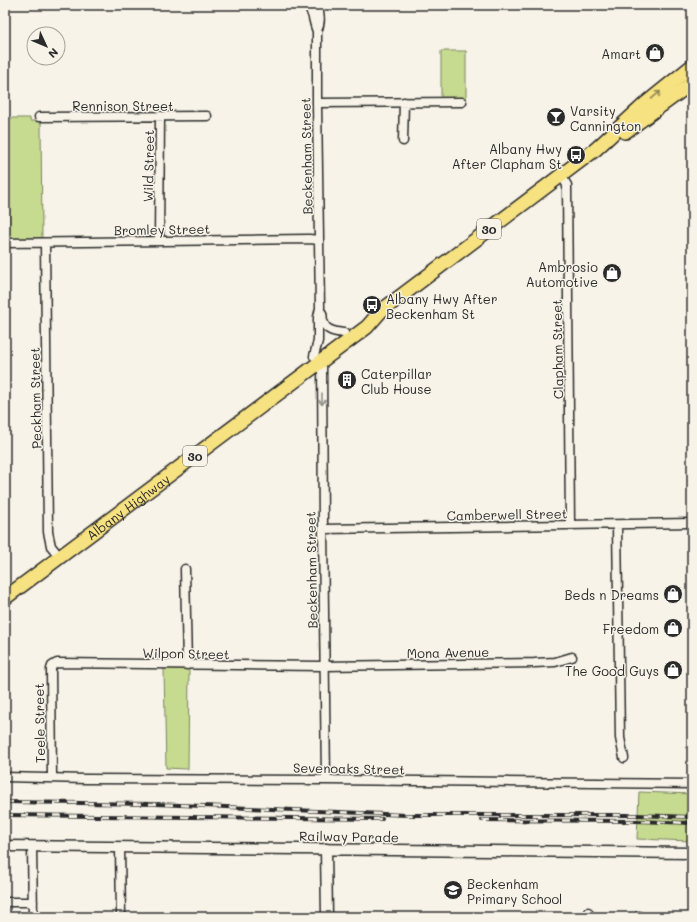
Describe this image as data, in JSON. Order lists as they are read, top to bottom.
{
  "streets": {
    "highway": ["30", "Albany Highway"],
    "street": [
      "Rennison Street",
      "Beckenham Street",
      "Wild Street",
      "Bromley Street",
      "Clapham Street",
      "Peckham Street",
      "Camberwell Street",
      "Mona Avenue",
      "Wilpon Street",
      "Teele Street",
      "Sevenoaks Street",
      "Railway Parade"
    ]
  },
  "crossings": [
    ["Rennison Street", "Wild Street"],
    ["Beckenham Street", "Bromley Street"],
    ["Beckenham Street", "Albany Highway"],
    ["Beckenham Street", "Camberwell Street"],
    ["Beckenham Street", "Mona Avenue"],
    ["Beckenham Street", "Wilpon Street"],
    ["Beckenham Street", "Sevenoaks Street"],
    ["Wild Street", "Bromley Street"],
    ["Bromley Street", "Peckham Street"],
    ["Clapham Street", "Albany Highway"],
    ["Clapham Street", "Camberwell Street"],
    ["Peckham Street", "Albany Highway"],
    ["Mona Avenue", "Wilpon Street"],
    ["Wilpon Street", "Teele Street"],
    ["Teele Street", "Sevenoaks Street"]
  ],
  "places": {
    "shop": [
      "Amart",
      "Ambrosio Automotive",
      "Beds n Dreams",
      "Freedom",
      "The Good Guys"
    ],
    "bar": ["Varsity Cannington"],
    "bus stop": ["Albany Hwy After Clapham St", "Albany Hwy After Beckenham St"],
    "building": ["Caterpillar Club House"],
    "school or university": ["Beckenham Primary School"]
  },
  "north": "bottom right"
}
